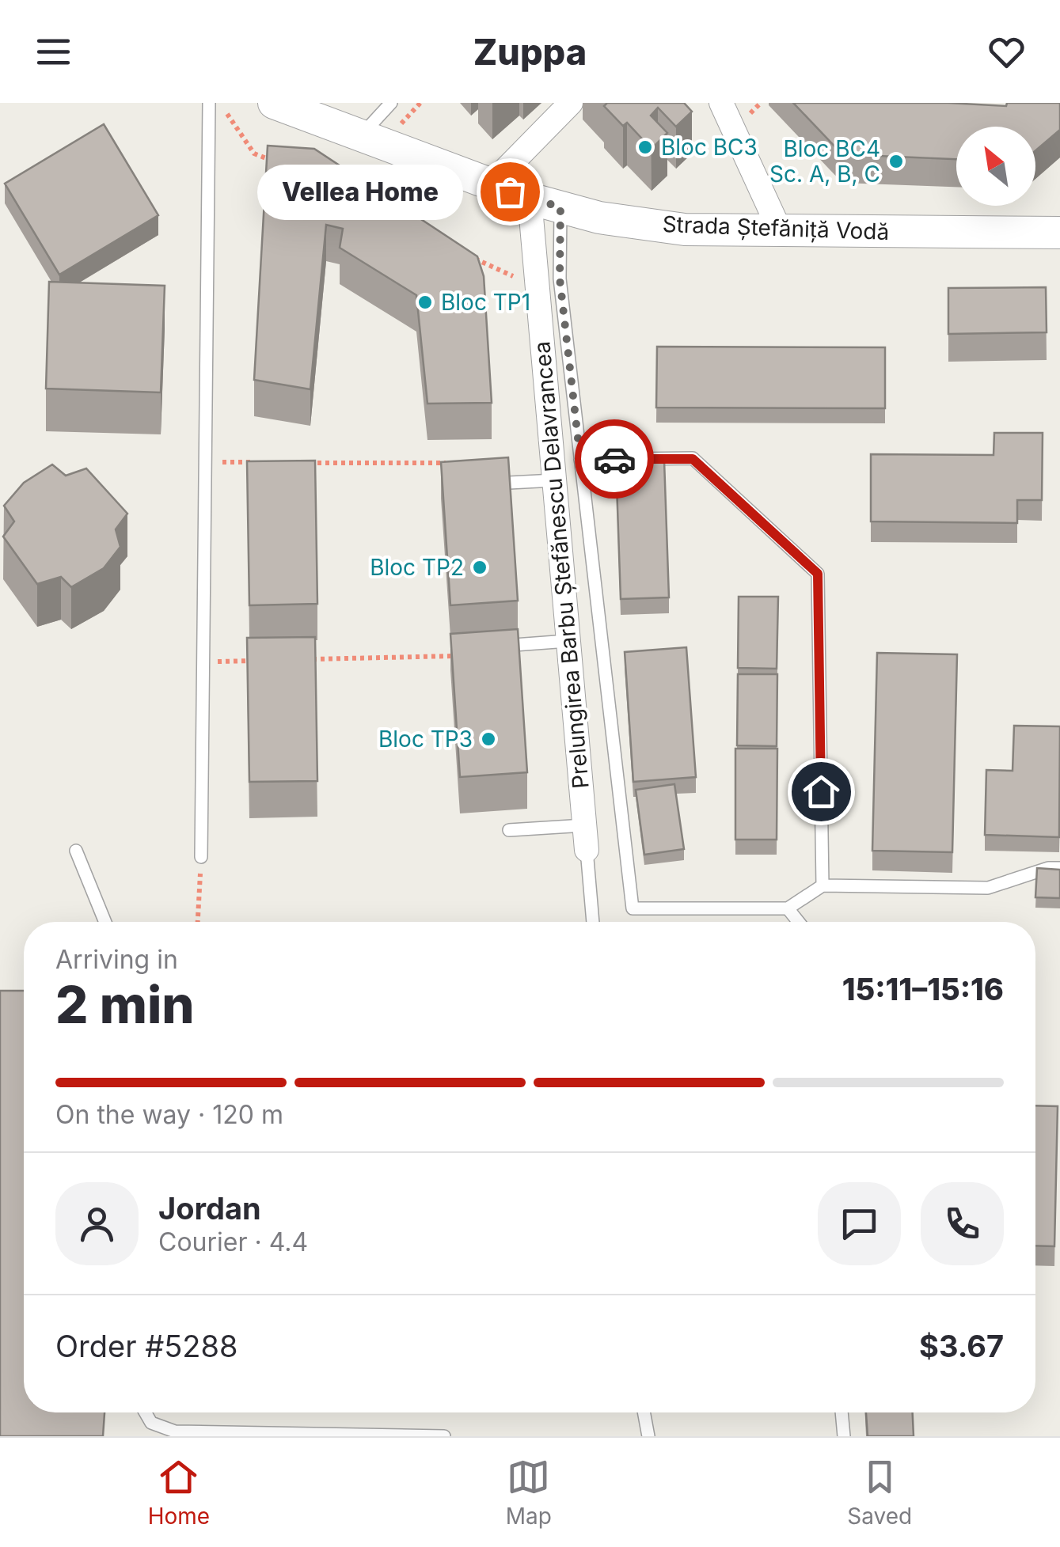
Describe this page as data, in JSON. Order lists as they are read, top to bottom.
{
  "streets": {
    "street": ["Strada Ștefăniță Vodă", "Prelungirea Barbu Ștefănescu Delavrancea"]
  },
  "crossings": [
    ["Strada Ștefăniță Vodă", "Prelungirea Barbu Ștefănescu Delavrancea"]
  ],
  "places": [
    "Bloc BC3",
    "Bloc BC4 Sc. A, B, C",
    "Vellea Home",
    "Bloc TP1",
    "Bloc TP2",
    "Bloc TP3"
  ],
  "north": "top left",
  "page": {
    "header": "Zuppa",
    "bubble": "Vellea Home",
    "heading": ["2 min", "Arriving in", "15:11–15:16"],
    "panel": [
      "Jordan",
      "Courier · 4.4",
      "Order #5288",
      "$3.67"
    ],
    "bar": "On the way · 120 m",
    "tabs": ["Home", "Map", "Saved"]
  }
}
